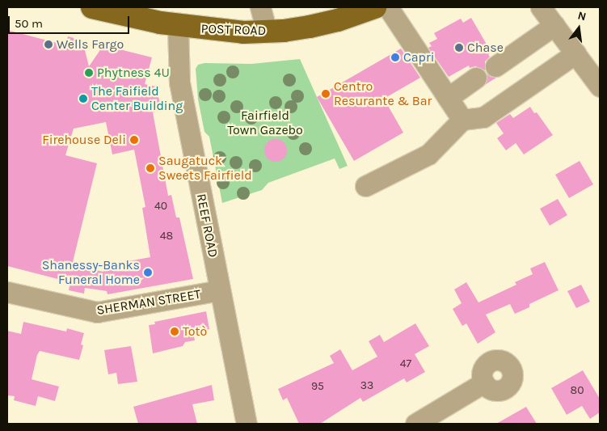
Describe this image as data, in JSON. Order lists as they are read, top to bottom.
{
  "streets": {
    "main road": ["POST ROAD"],
    "street": ["REEF ROAD", "SHERMAN STREET"]
  },
  "crossings": [
    ["POST ROAD", "REEF ROAD"],
    ["REEF ROAD", "SHERMAN STREET"]
  ],
  "parks": ["Fairfield Town Gazebo"],
  "places": [
    "Wells Fargo",
    "Chase",
    "Capri",
    "Phytness 4U",
    "Centro Resurante & Bar",
    "The Faifield Center Building",
    "Firehouse Deli",
    "Saugatuck Sweets Fairfield",
    "Shanessy-Banks Funeral Home",
    "Totò"
  ],
  "house_numbers": [
    "40",
    "48",
    "47",
    "33",
    "95",
    "80"
  ],
  "scale_bar": "50 m",
  "north": "top"
}
